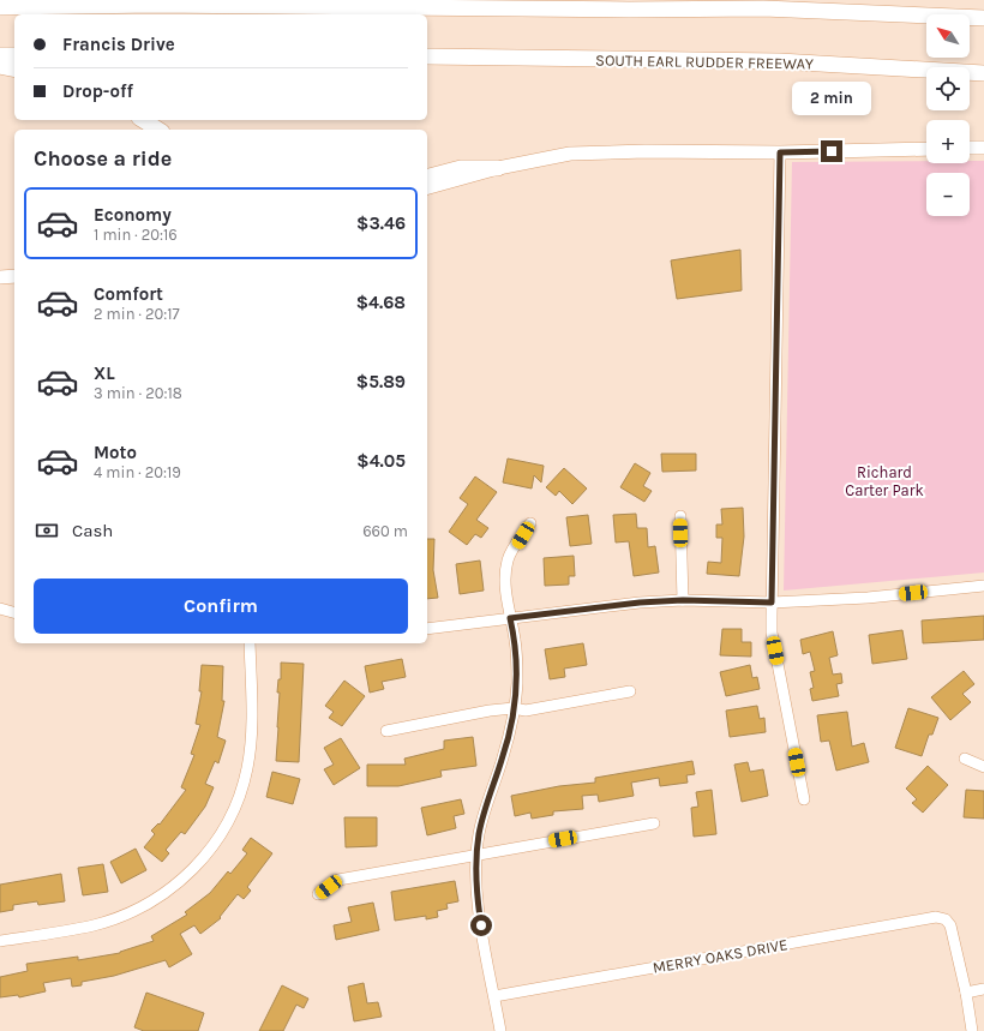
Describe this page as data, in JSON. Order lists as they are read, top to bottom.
{
  "streets": {
    "highway": ["SOUTH EARL RUDDER FREEWAY"],
    "street": ["MERRY OAKS DRIVE"]
  },
  "parks": ["Richard Carter Park"],
  "north": "top left",
  "page": {
    "map_buttons": ["+", "−"],
    "banner": ["Francis Drive", "Drop-off"],
    "bubble": "2 min",
    "heading": "Choose a ride",
    "list": [
      {
        "name": "Economy",
        "note": "1 min · 20:16",
        "value": "$3.46"
      },
      {
        "name": "Comfort",
        "note": "2 min · 20:17",
        "value": "$4.68"
      },
      {
        "name": "XL",
        "note": "3 min · 20:18",
        "value": "$5.89"
      },
      {
        "name": "Moto",
        "note": "4 min · 20:19",
        "value": "$4.05"
      }
    ],
    "pay": ["Cash", "660 m"],
    "buttons": "Confirm"
  }
}
